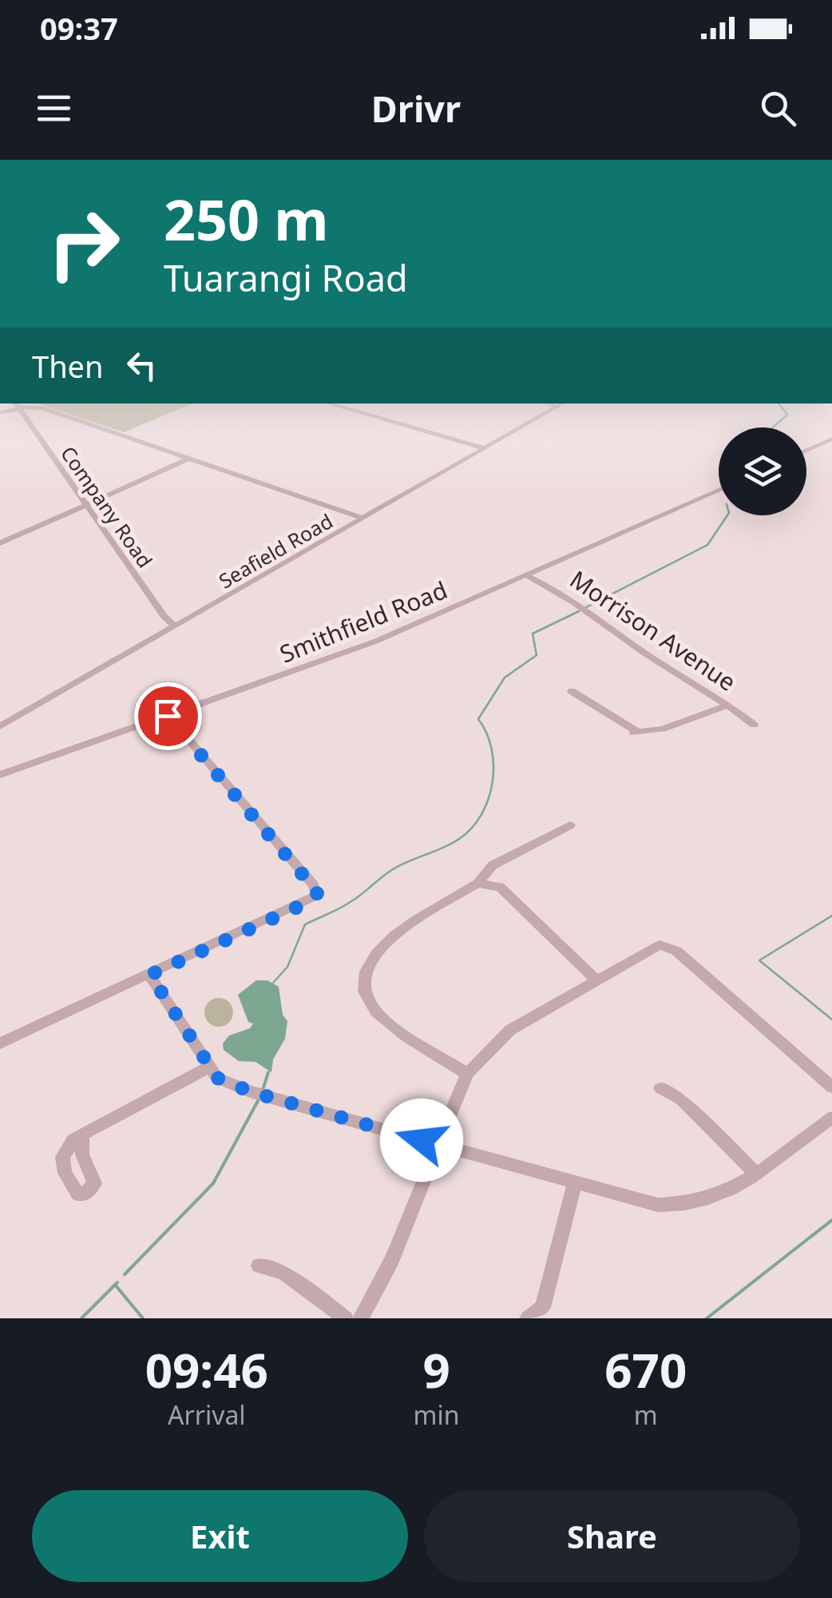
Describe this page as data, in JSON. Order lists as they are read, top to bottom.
{
  "streets": {
    "street": [
      "Company Road",
      "Seafield Road",
      "Smithfield Road",
      "Morrison Avenue"
    ]
  },
  "crossings": [
    ["Company Road", "Seafield Road"],
    ["Smithfield Road", "Morrison Avenue"]
  ],
  "page": {
    "status": "09:37",
    "header": "Drivr",
    "turn": ["250 m", "Tuarangi Road"],
    "then": "Then",
    "eta": [
      "09:46",
      "Arrival",
      "9",
      "min",
      "670",
      "m"
    ],
    "buttons": ["Exit", "Share"]
  }
}
